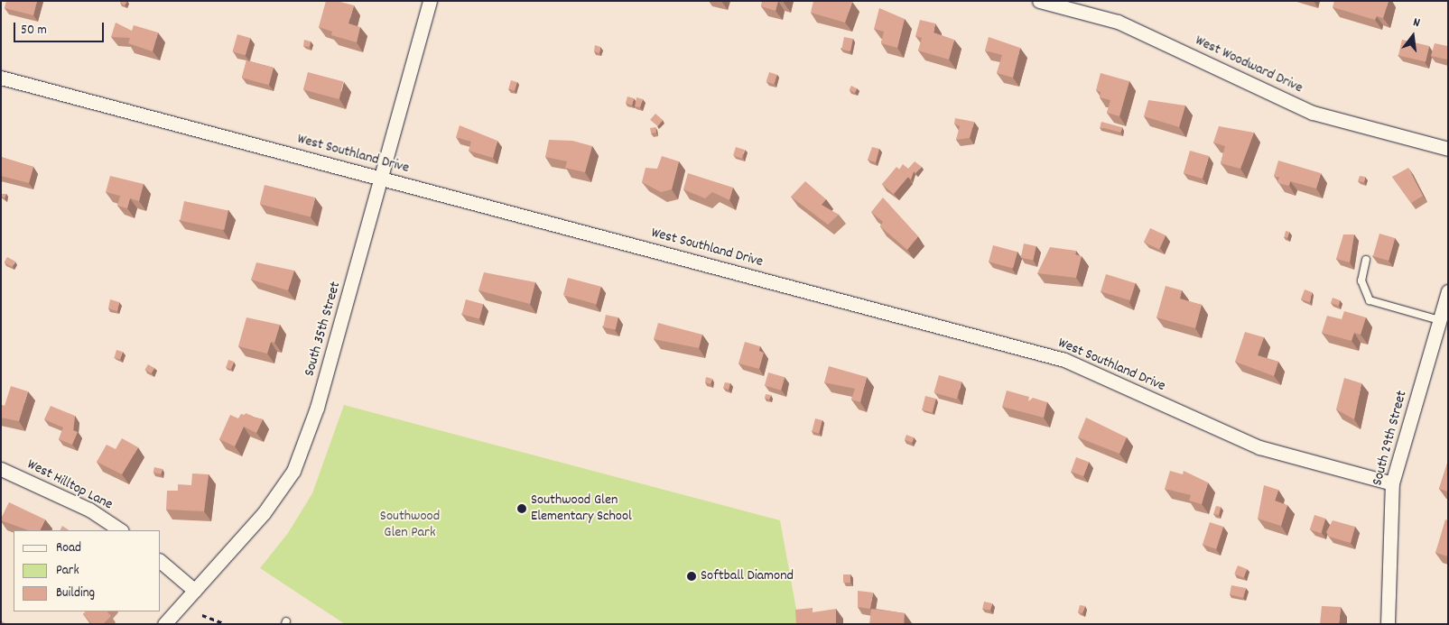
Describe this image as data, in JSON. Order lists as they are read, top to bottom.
{
  "streets": {
    "street": [
      "West Woodward Drive",
      "West Southland Drive",
      "South 35th Street",
      "South 29th Street",
      "West Hilltop Lane"
    ]
  },
  "crossings": [
    ["West Southland Drive", "South 35th Street"],
    ["West Southland Drive", "South 29th Street"]
  ],
  "parks": ["Southwood Glen Park"],
  "places": ["Southwood Glen Elementary School", "Softball Diamond"],
  "legend": ["Road", "Park", "Building"],
  "scale_bar": "50 m",
  "north": "top"
}
